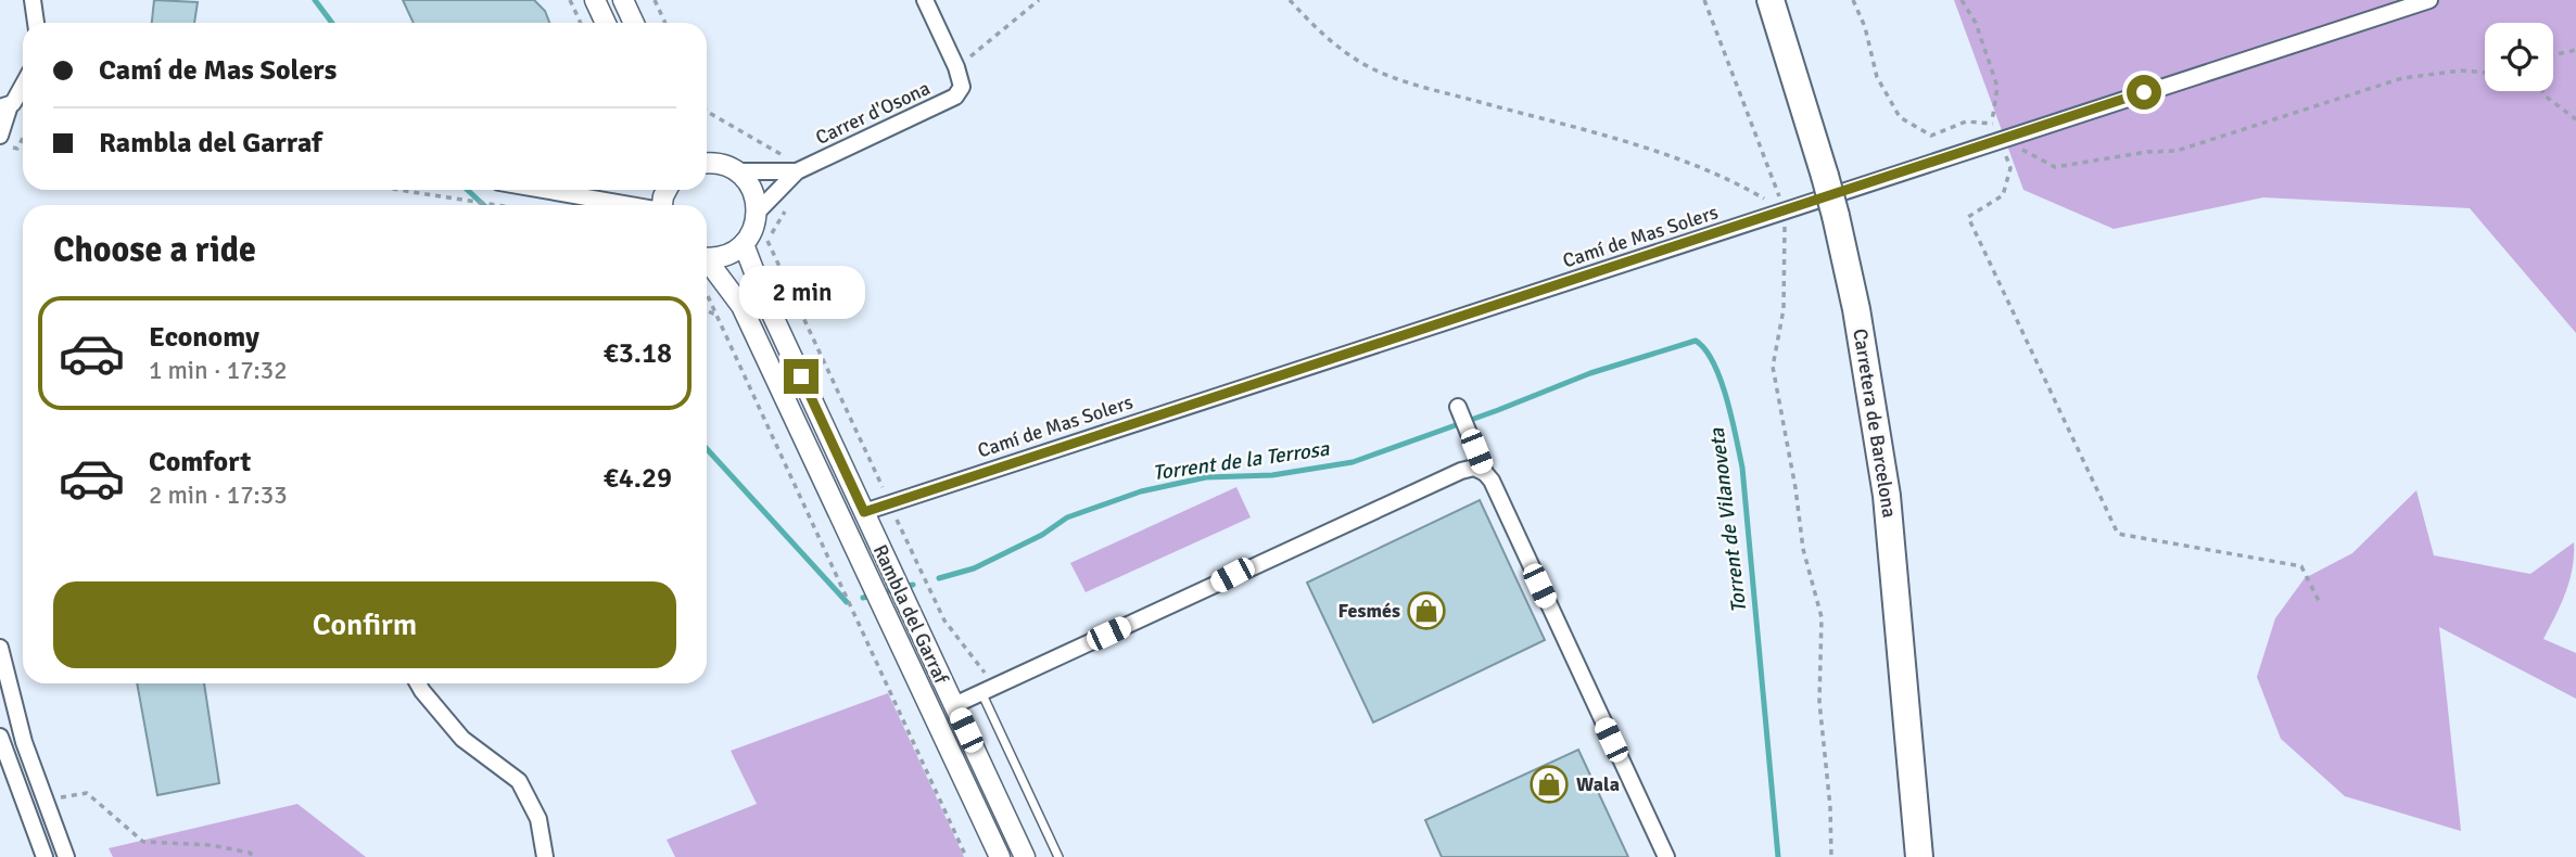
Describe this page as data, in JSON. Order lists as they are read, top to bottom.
{
  "streets": {
    "highway": ["Carretera de Barcelona"],
    "street": ["Carrer d'Osona", "Camí de Mas Solers", "Rambla del Garraf"]
  },
  "crossings": [
    ["Camí de Mas Solers", "Rambla del Garraf"]
  ],
  "water": ["Torrent de la Terrosa", "Torrent de Vilanoveta"],
  "places": {
    "shop": ["Fesmés", "Wala"]
  },
  "page": {
    "banner": ["Camí de Mas Solers", "Rambla del Garraf"],
    "heading": "Choose a ride",
    "bubble": "2 min",
    "list": [
      {
        "name": "Economy",
        "note": "1 min · 17:32",
        "value": "€3.18"
      },
      {
        "name": "Comfort",
        "note": "2 min · 17:33",
        "value": "€4.29"
      }
    ],
    "buttons": "Confirm"
  }
}
